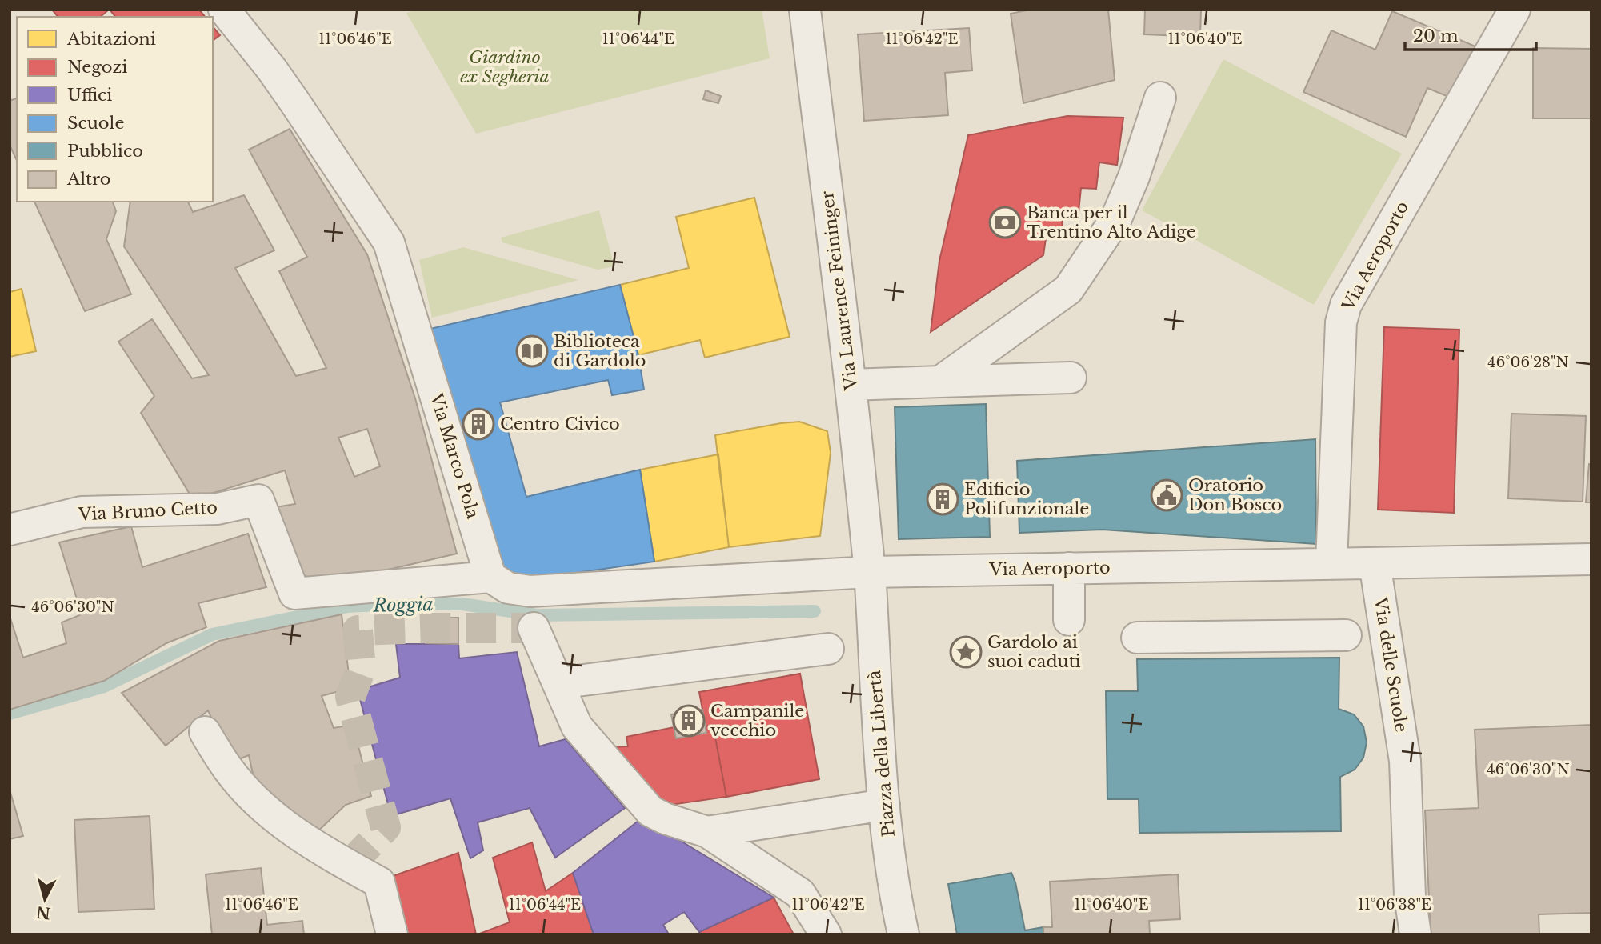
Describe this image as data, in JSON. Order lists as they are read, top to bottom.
{
  "streets": {
    "street": [
      "Via Aeroporto",
      "Via Laurence Feininger",
      "Via Marco Pola",
      "Via Bruno Cetto",
      "Via delle Scuole",
      "Piazza della Libertà"
    ]
  },
  "crossings": [
    ["Via Aeroporto", "Via Laurence Feininger"],
    ["Via Aeroporto", "Via delle Scuole"],
    ["Via Aeroporto", "Piazza della Libertà"],
    ["Via Laurence Feininger", "Piazza della Libertà"],
    ["Via Marco Pola", "Via Bruno Cetto"]
  ],
  "water": ["Roggia"],
  "parks": ["Giardino ex Segheria"],
  "places": {
    "bank": ["Banca per il Trentino Alto Adige"],
    "library": ["Biblioteca di Gardolo"],
    "building": ["Centro Civico", "Edificio Polifunzionale", "Campanile vecchio"],
    "public building": ["Oratorio Don Bosco"],
    "place": ["Gardolo ai suoi caduti"]
  },
  "legend": [
    "Abitazioni",
    "Negozi",
    "Uffici",
    "Scuole",
    "Pubblico",
    "Altro"
  ],
  "scale_bar": "20 m",
  "north": "bottom",
  "coordinates": [
    "11°06'46\"E",
    "11°06'44\"E",
    "11°06'42\"E",
    "11°06'40\"E",
    "46°06'28\"N",
    "46°06'30\"N",
    "11°06'38\"E"
  ]
}
